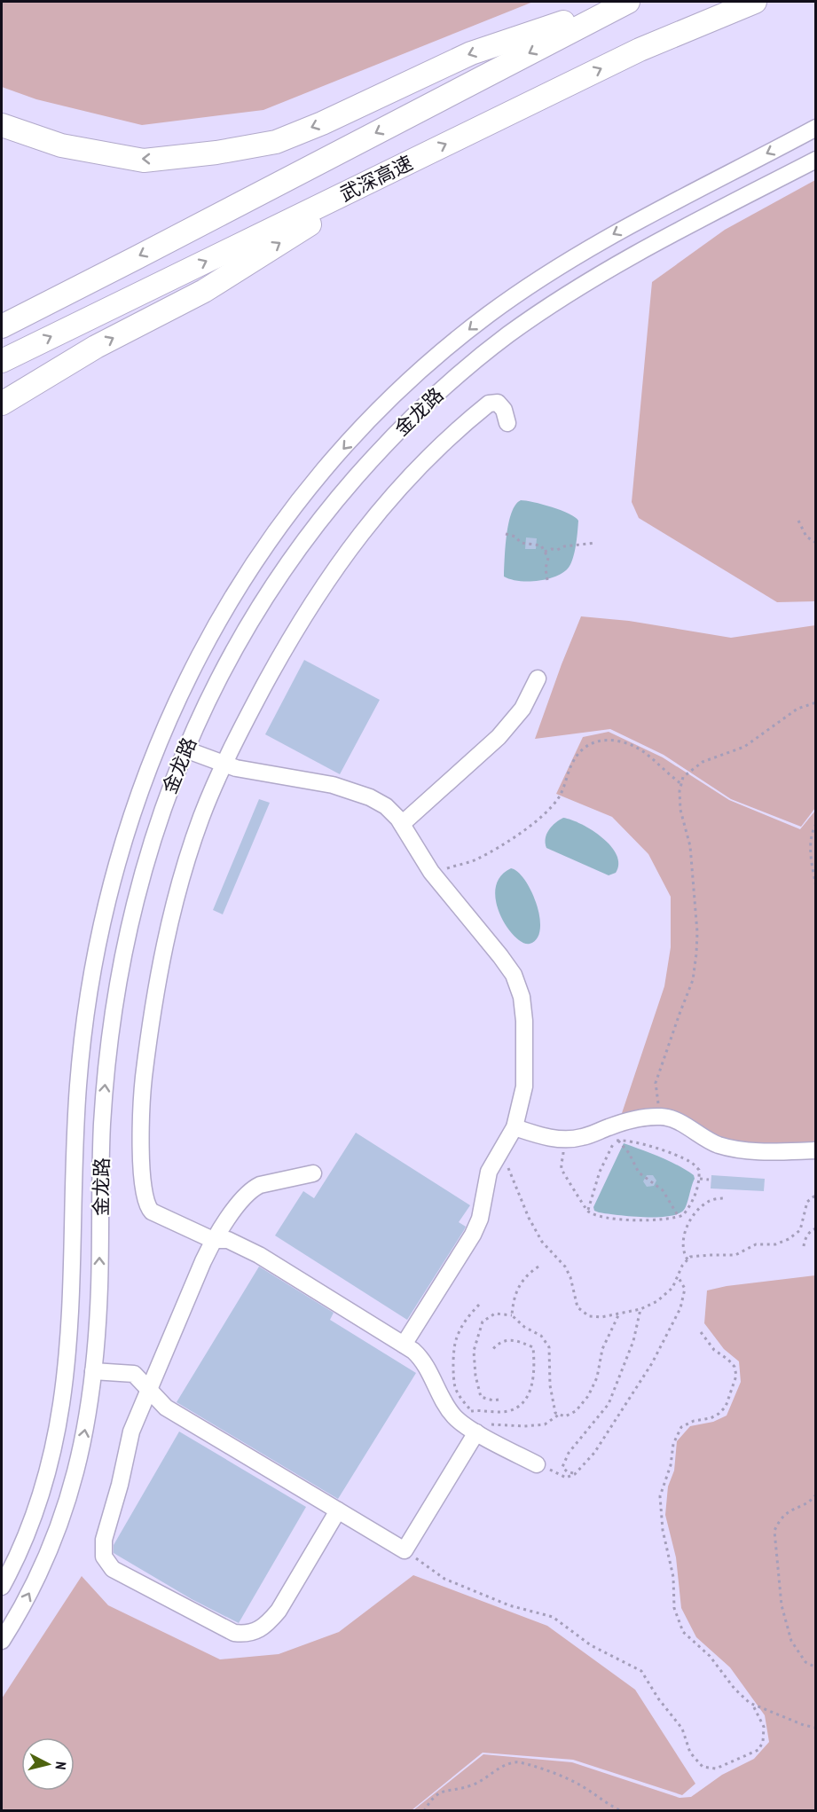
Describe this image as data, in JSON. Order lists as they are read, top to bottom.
{
  "streets": {
    "highway": ["武深高速"],
    "street": ["金龙路"]
  },
  "north": "right"
}
